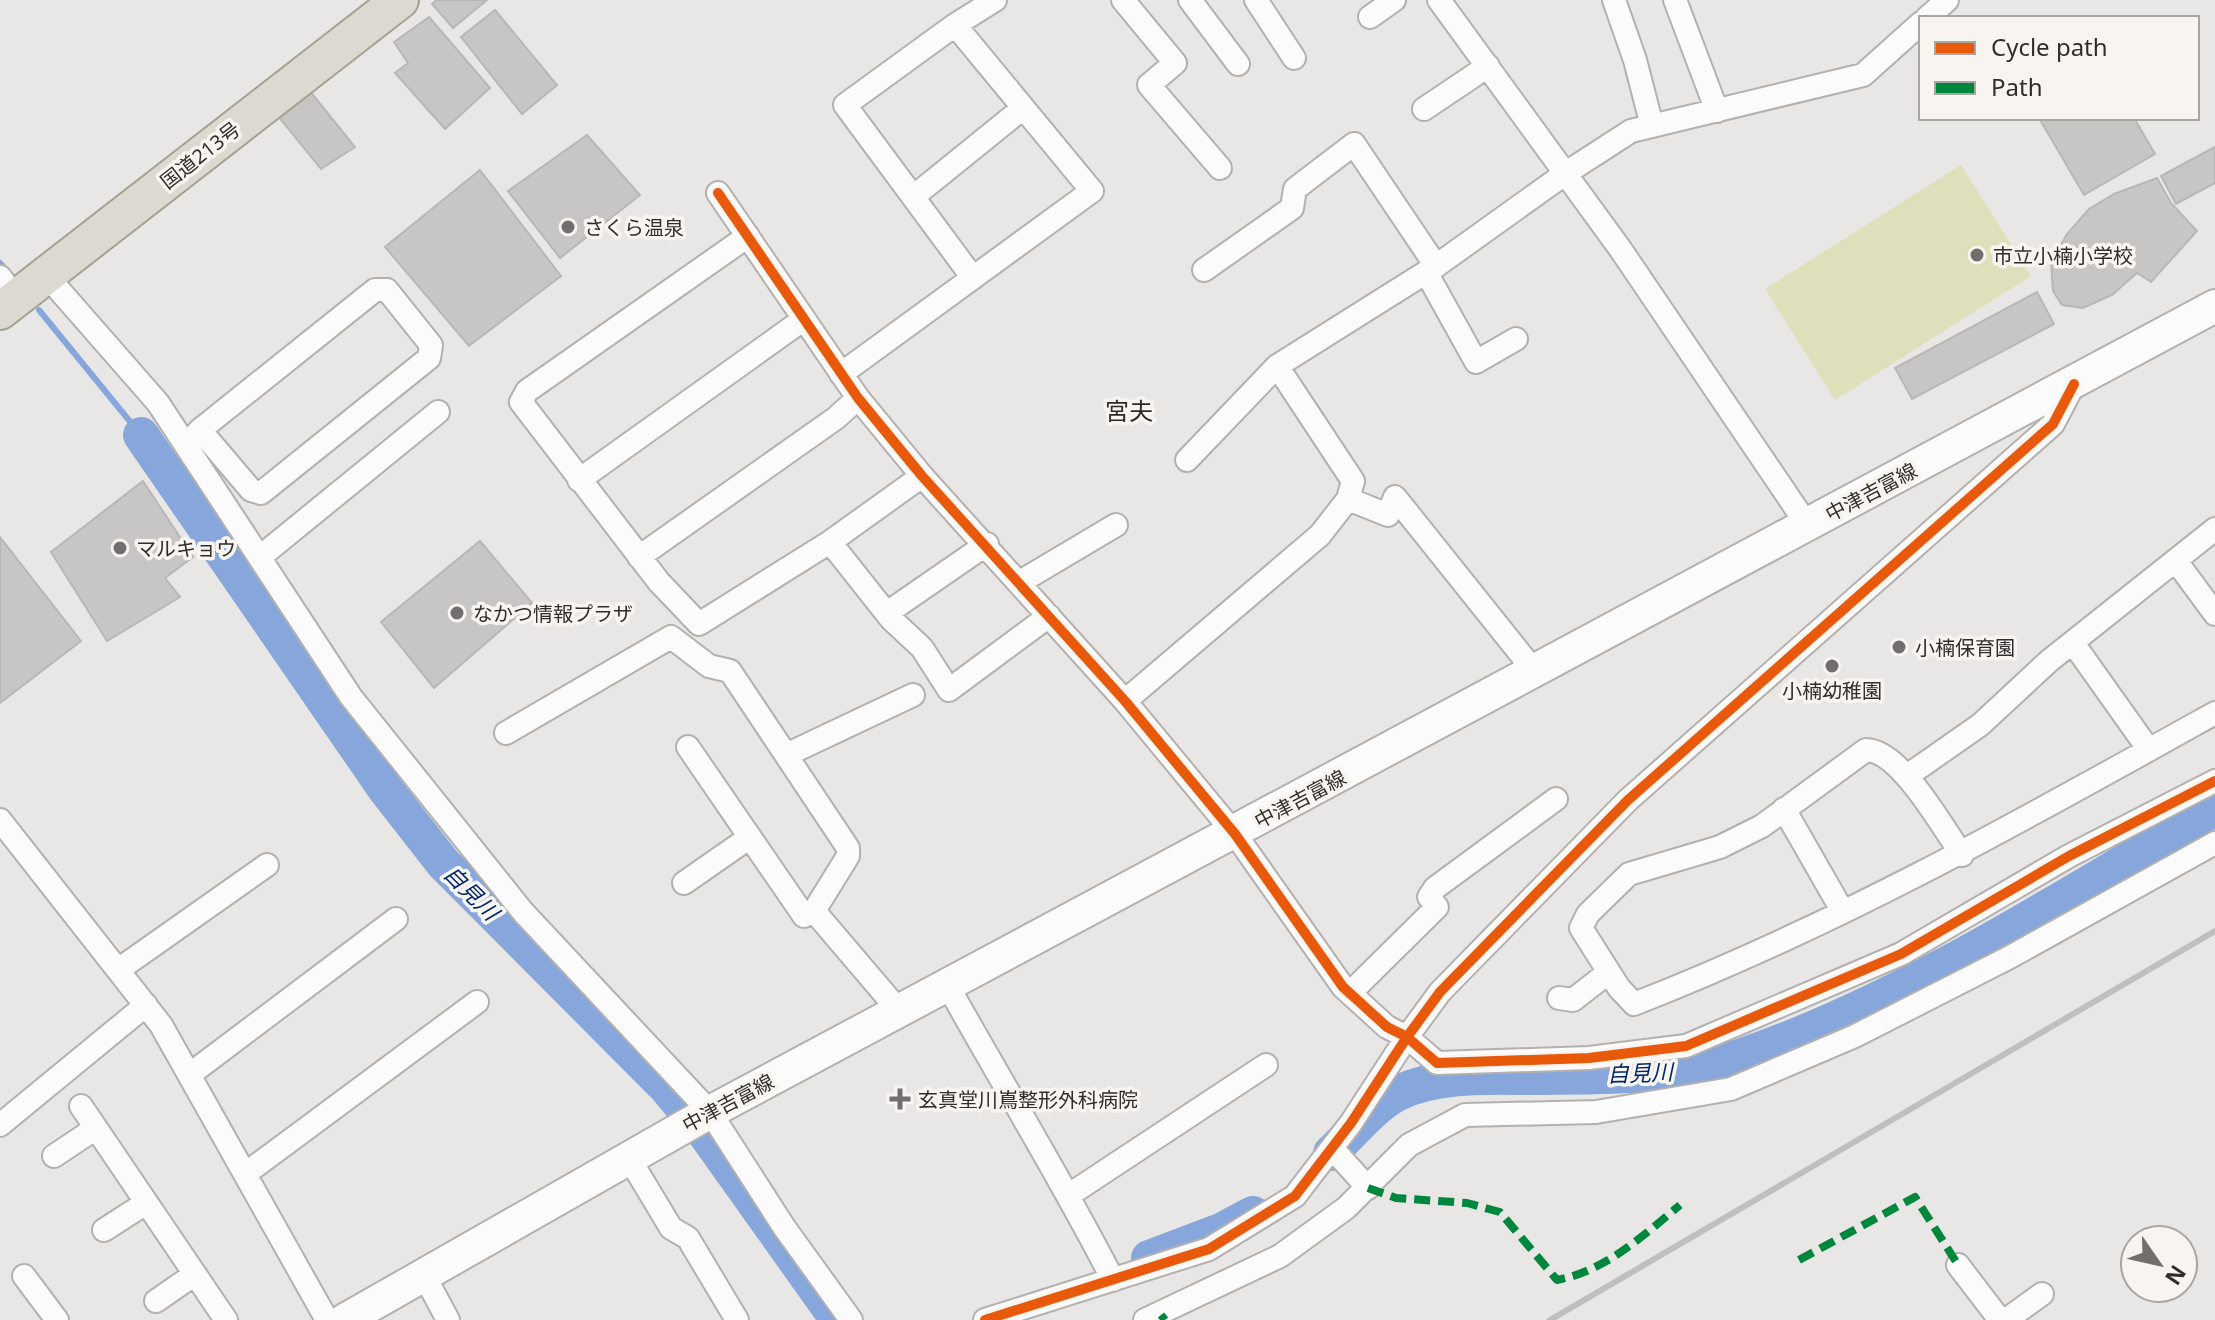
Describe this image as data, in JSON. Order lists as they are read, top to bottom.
{
  "streets": {
    "highway": ["国道213号"],
    "main road": ["中津吉富線"]
  },
  "districts": ["宮夫"],
  "water": ["自見川"],
  "places": {
    "other": [
      "さくら温泉",
      "市立小楠小学校",
      "マルキョウ",
      "なかつ情報プラザ",
      "小楠保育園",
      "小楠幼稚園"
    ],
    "health": ["玄真堂川嶌整形外科病院"]
  },
  "legend": ["Cycle path", "Path"],
  "north": "bottom right"
}
